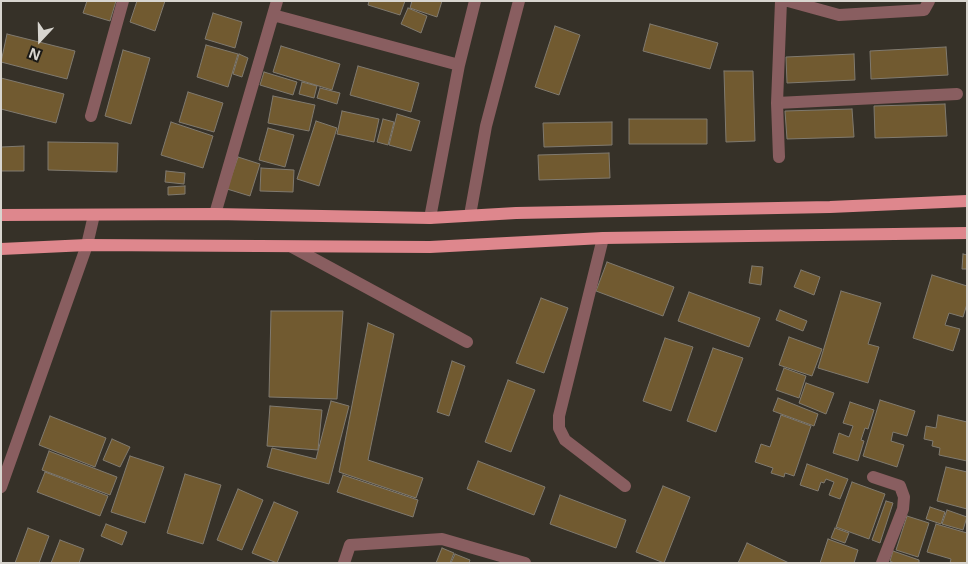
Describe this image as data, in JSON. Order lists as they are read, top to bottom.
{
  "north": "bottom"
}
